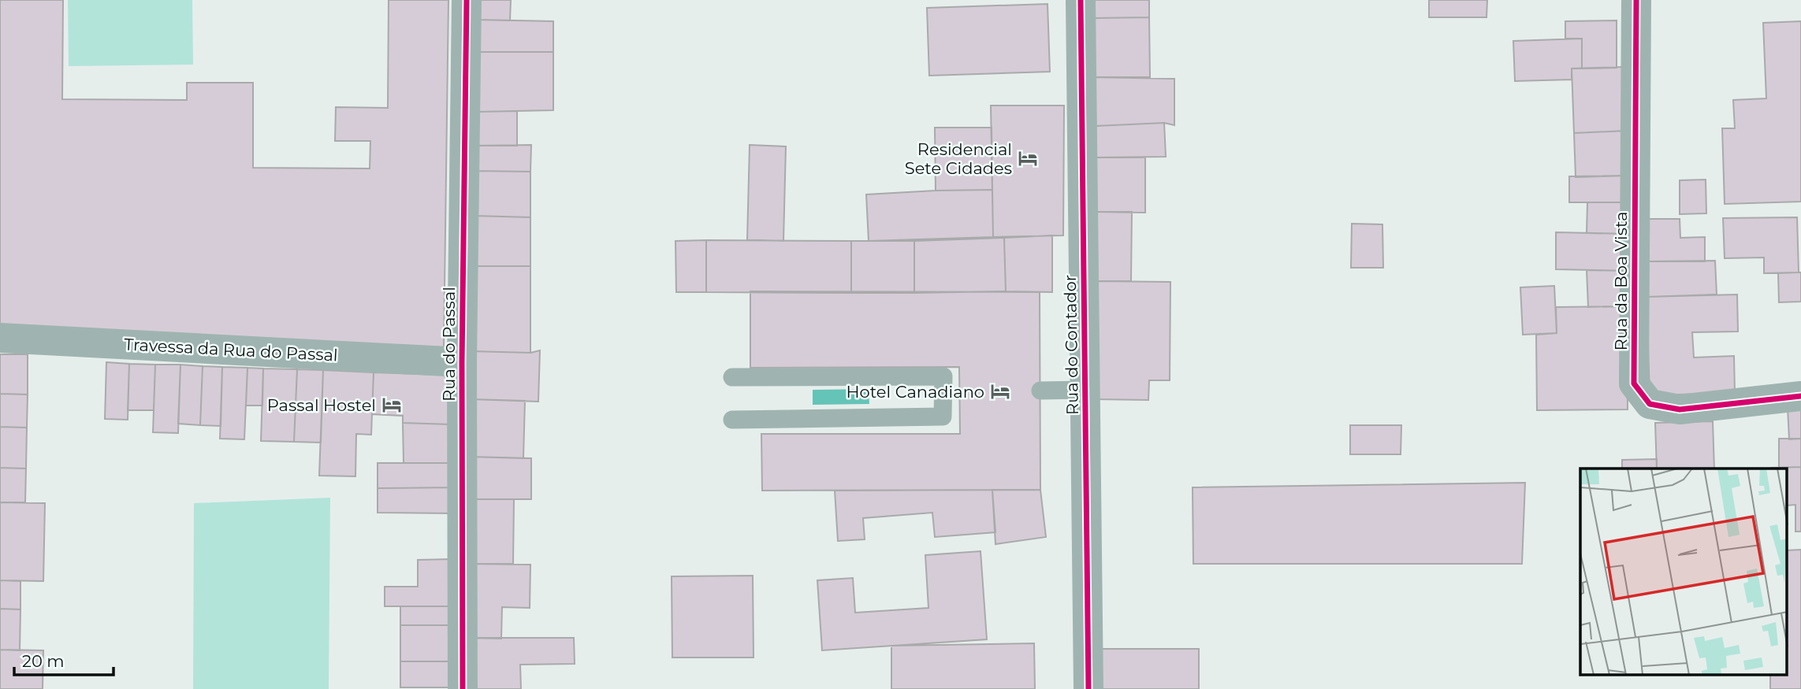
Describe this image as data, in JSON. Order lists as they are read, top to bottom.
{
  "streets": {
    "street": [
      "Rua da Boa Vista",
      "Rua do Passal",
      "Rua do Contador",
      "Travessa da Rua do Passal"
    ]
  },
  "crossings": [
    ["Rua do Passal", "Travessa da Rua do Passal"]
  ],
  "places": {
    "hotel": ["Residencial Sete Cidades", "Hotel Canadiano", "Passal Hostel"]
  },
  "scale_bar": "20 m"
}
